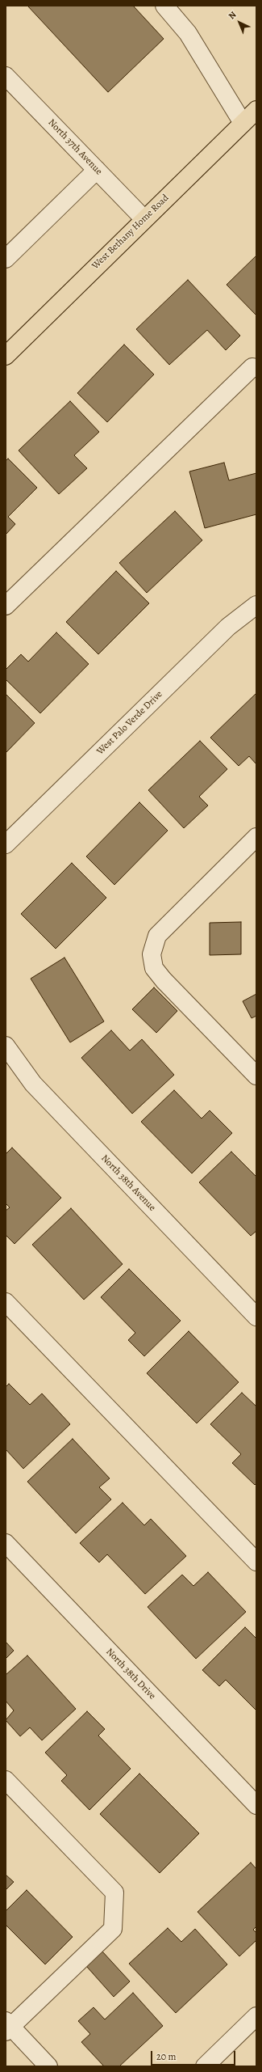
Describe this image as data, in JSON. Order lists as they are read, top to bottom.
{
  "streets": {
    "main road": ["West Bethany Home Road"],
    "street": [
      "North 37th Avenue",
      "West Palo Verde Drive",
      "North 38th Avenue",
      "North 38th Drive"
    ]
  },
  "crossings": [
    ["North 37th Avenue", "West Bethany Home Road"]
  ],
  "scale_bar": "20 m",
  "north": "top left"
}
